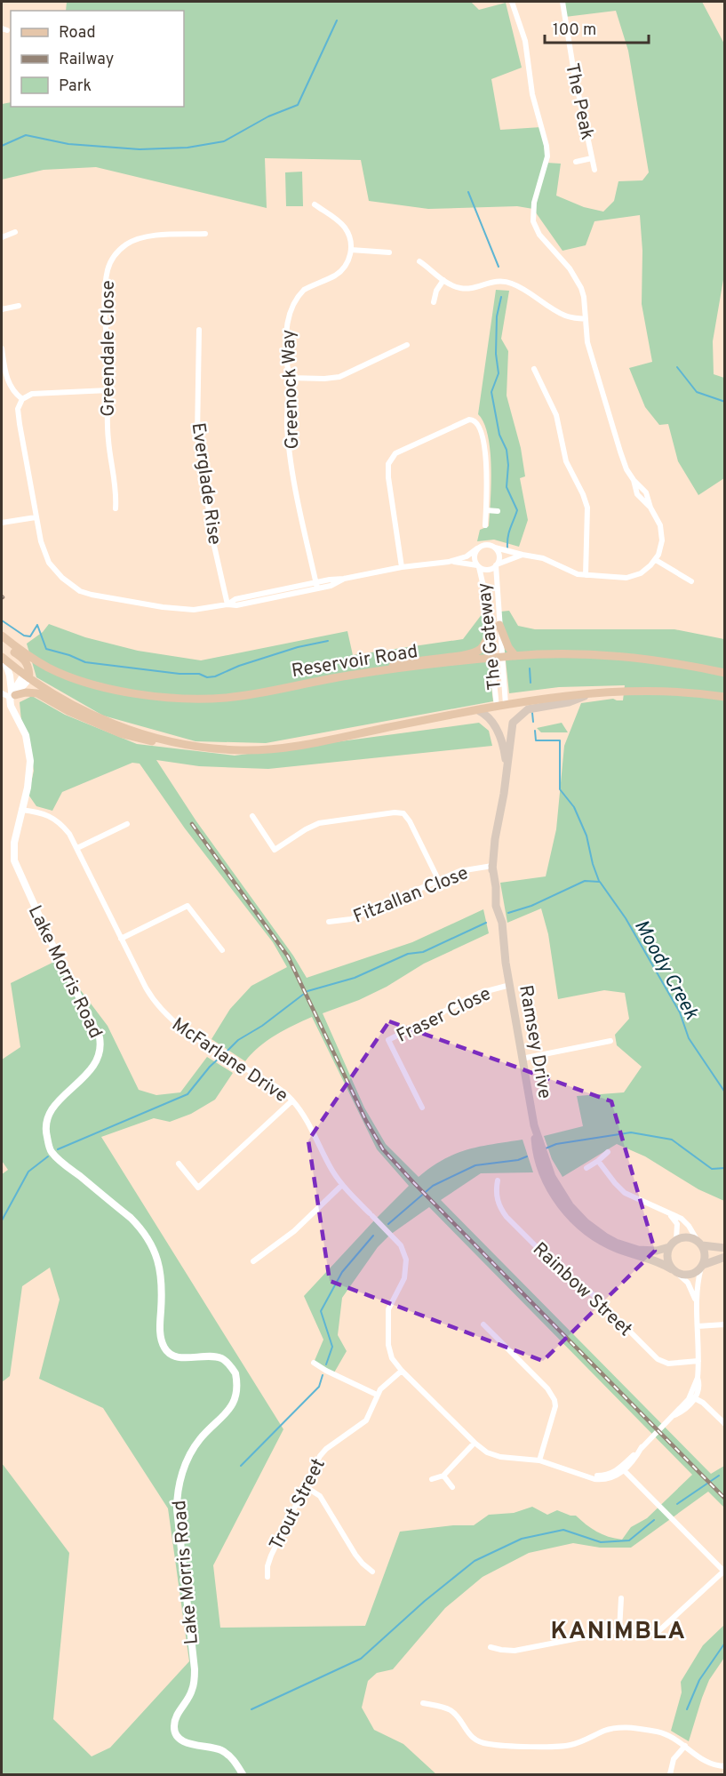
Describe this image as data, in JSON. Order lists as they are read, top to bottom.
{
  "streets": {
    "main road": ["Reservoir Road", "Ramsey Drive"],
    "street": [
      "The Peak",
      "Greendale Close",
      "Greenock Way",
      "Everglade Rise",
      "The Gateway",
      "Fitzallan Close",
      "Lake Morris Road",
      "Fraser Close",
      "McFarlane Drive",
      "Rainbow Street",
      "Trout Street"
    ]
  },
  "crossings": [
    ["The Gateway", "Reservoir Road"],
    ["Fitzallan Close", "Ramsey Drive"],
    ["Lake Morris Road", "McFarlane Drive"],
    ["Fraser Close", "Ramsey Drive"],
    ["McFarlane Drive", "Trout Street"]
  ],
  "districts": ["KANIMBLA"],
  "water": ["Moody Creek"],
  "legend": ["Road", "Railway", "Park"],
  "scale_bar": "100 m"
}
